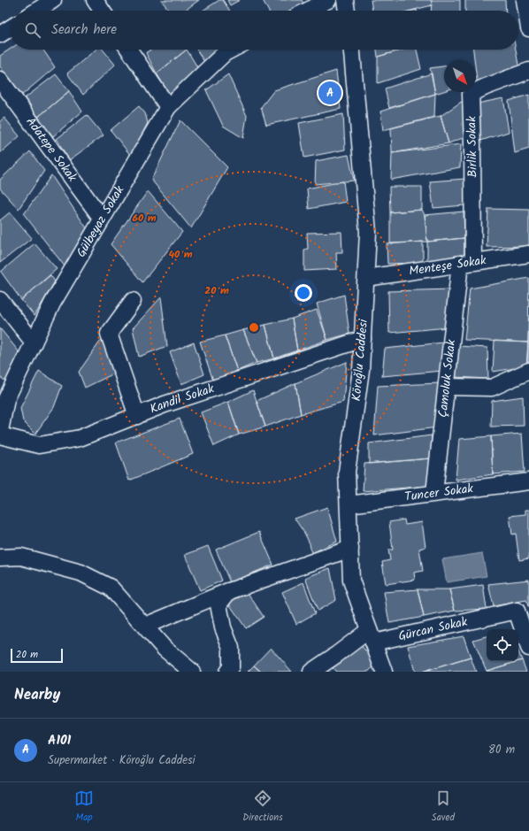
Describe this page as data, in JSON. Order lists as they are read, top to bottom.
{
  "streets": {
    "street": [
      "Birlik Sokak",
      "Adatepe Sokak",
      "Gülbeyaz Sokak",
      "Menteşe Sokak",
      "Köroğlu Caddesi",
      "Çamoluk Sokak",
      "Kandil Sokak",
      "Tuncer Sokak",
      "Gürcan Sokak"
    ]
  },
  "crossings": [
    ["Birlik Sokak", "Menteşe Sokak"],
    ["Birlik Sokak", "Çamoluk Sokak"],
    ["Adatepe Sokak", "Gülbeyaz Sokak"],
    ["Menteşe Sokak", "Köroğlu Caddesi"],
    ["Menteşe Sokak", "Çamoluk Sokak"],
    ["Köroğlu Caddesi", "Kandil Sokak"],
    ["Köroğlu Caddesi", "Tuncer Sokak"],
    ["Köroğlu Caddesi", "Gürcan Sokak"],
    ["Çamoluk Sokak", "Tuncer Sokak"]
  ],
  "scale_bar": "20 m",
  "north": "bottom right",
  "page": {
    "search": "Search here",
    "pins": "A",
    "scale": "20 m",
    "heading": "Nearby",
    "list": [
      {
        "mark": "A",
        "name": "A101",
        "note": "Supermarket · Köroğlu Caddesi",
        "value": "80 m"
      }
    ],
    "nav": ["Map", "Directions", "Saved"]
  },
  "rings": ["60 m", "40 m", "20 m"]
}
